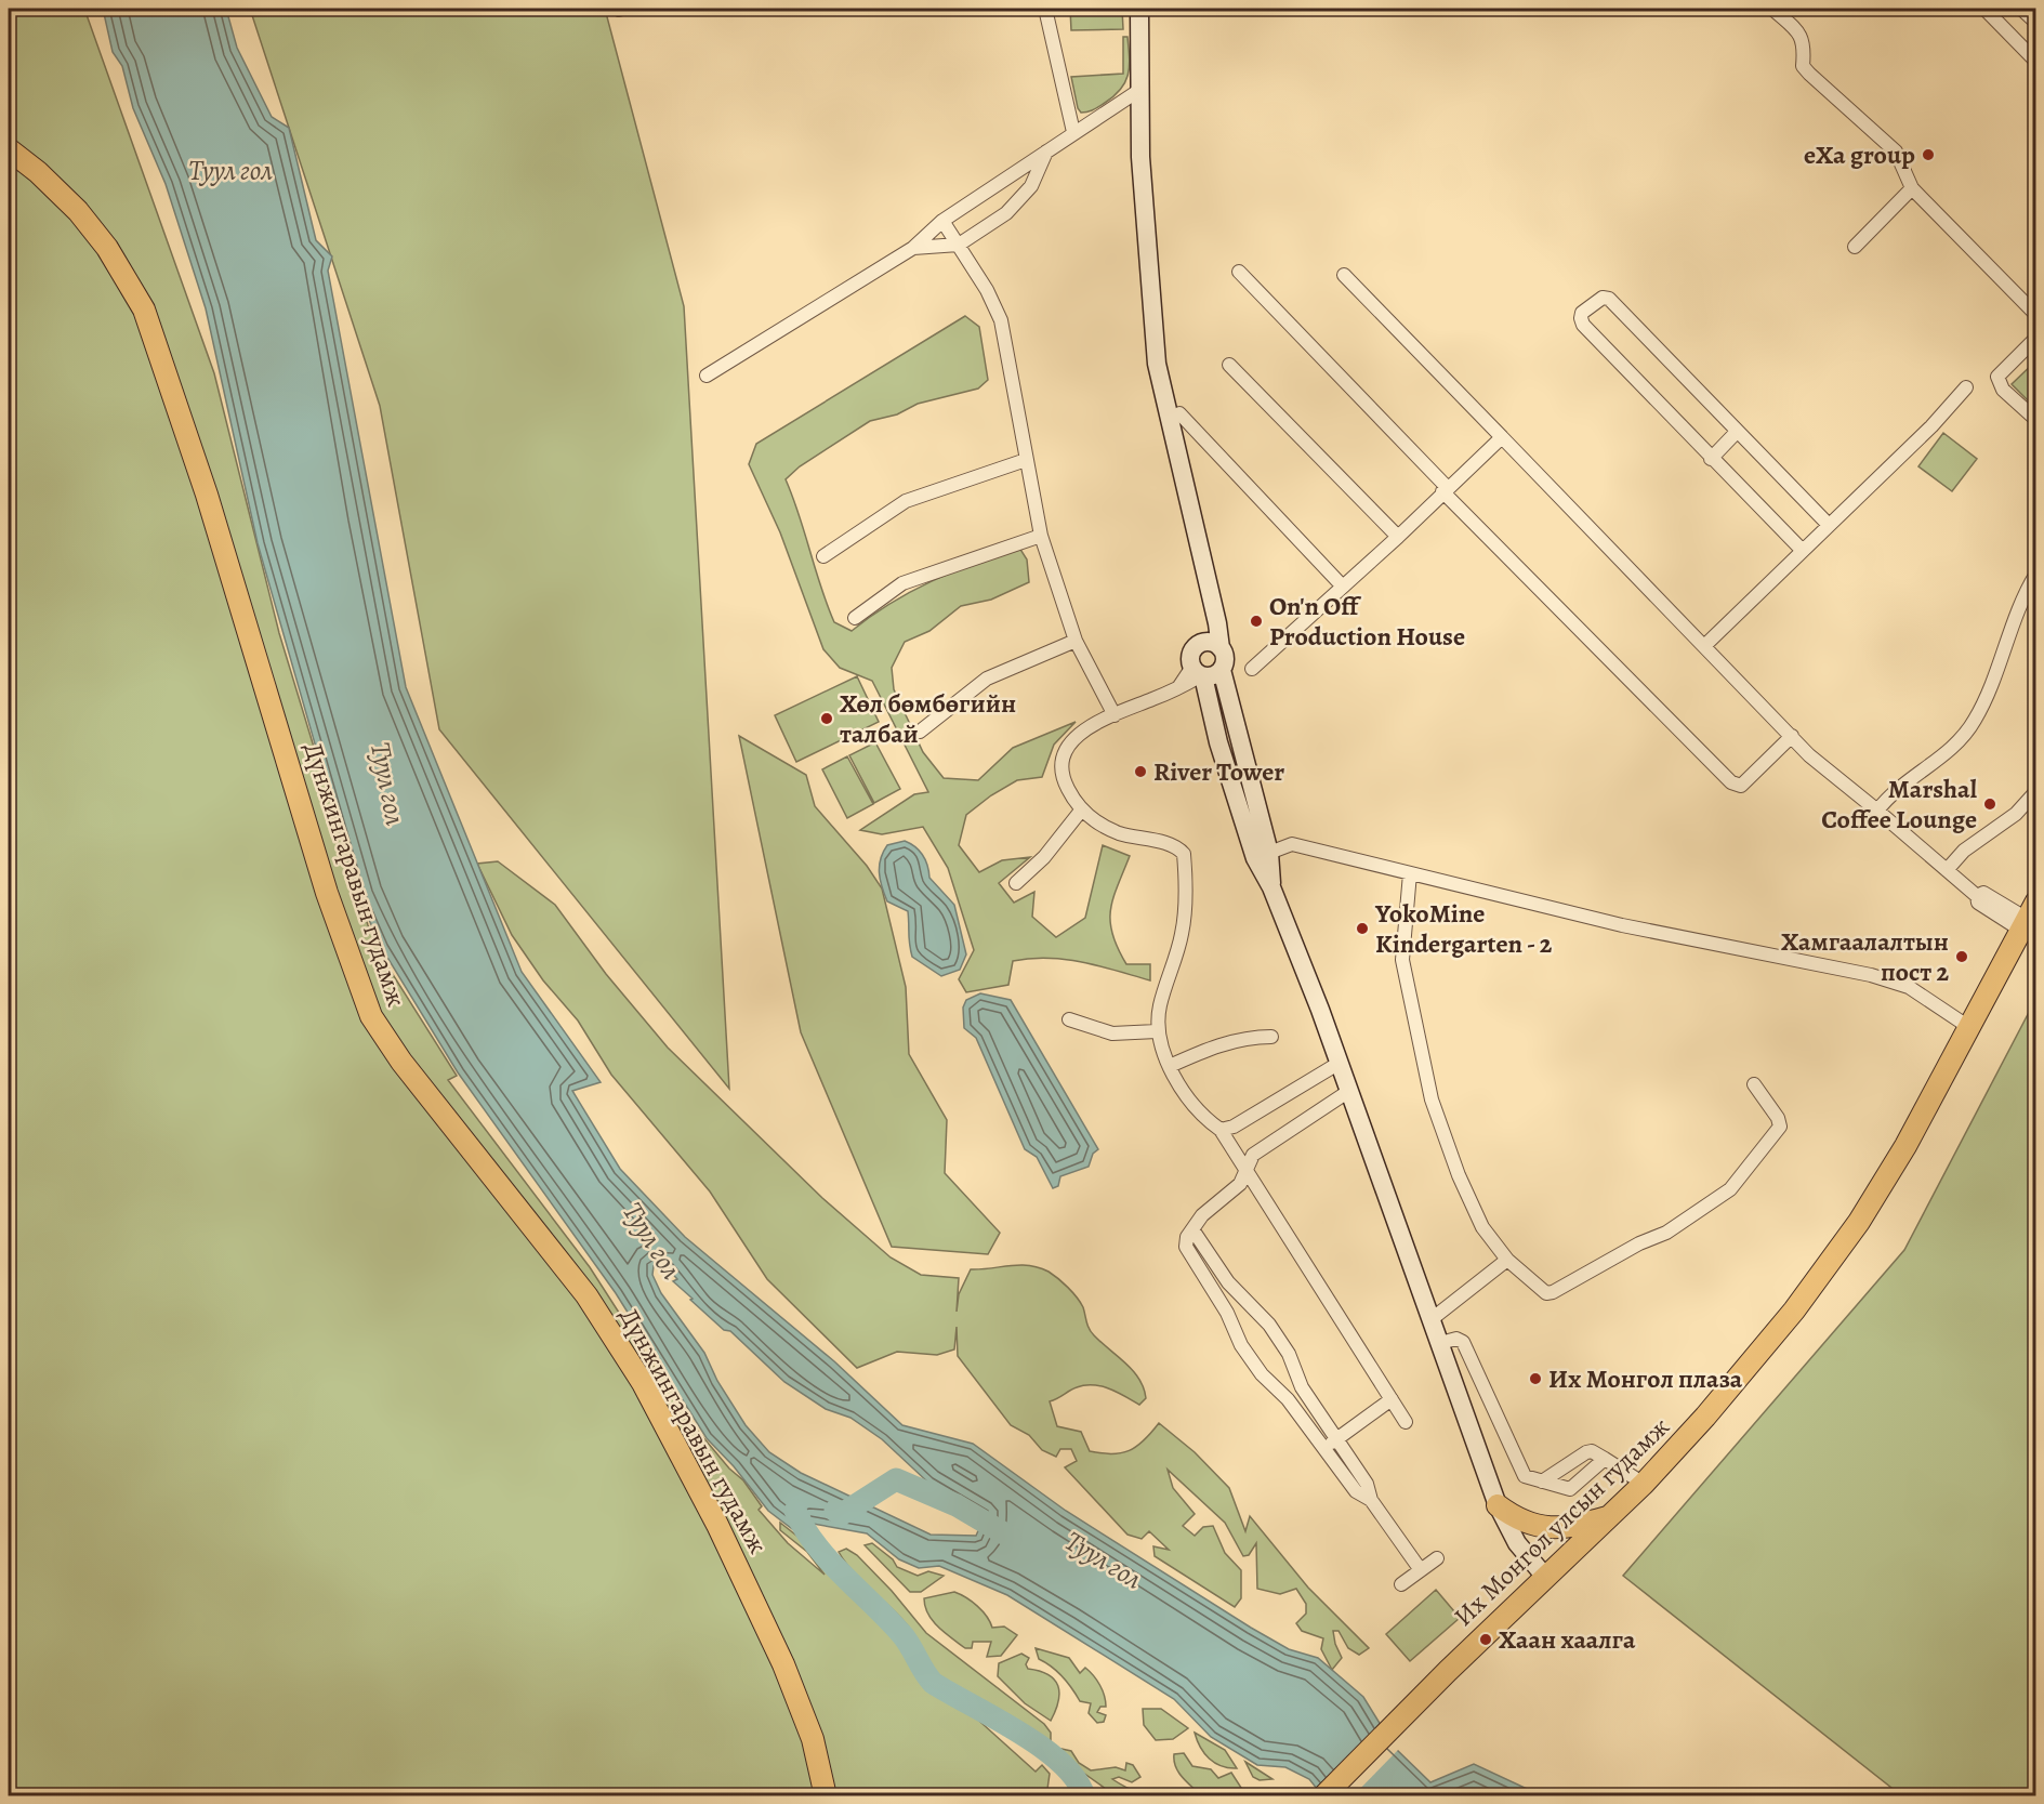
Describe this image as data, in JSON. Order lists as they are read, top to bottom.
{
  "streets": {
    "main road": ["Дүнжингаравын гудамж", "Их Монгол улсын гудамж"]
  },
  "water": ["Туул гол"],
  "places": [
    "eXa group",
    "On'n Off Production House",
    "Хөл бөмбөгийн талбай",
    "River Tower",
    "Marshal Coffee Lounge",
    "YokoMine Kindergarten - 2",
    "Хамгаалалтын пост 2",
    "Их Монгол плаза",
    "Хаан хаалга"
  ]
}
